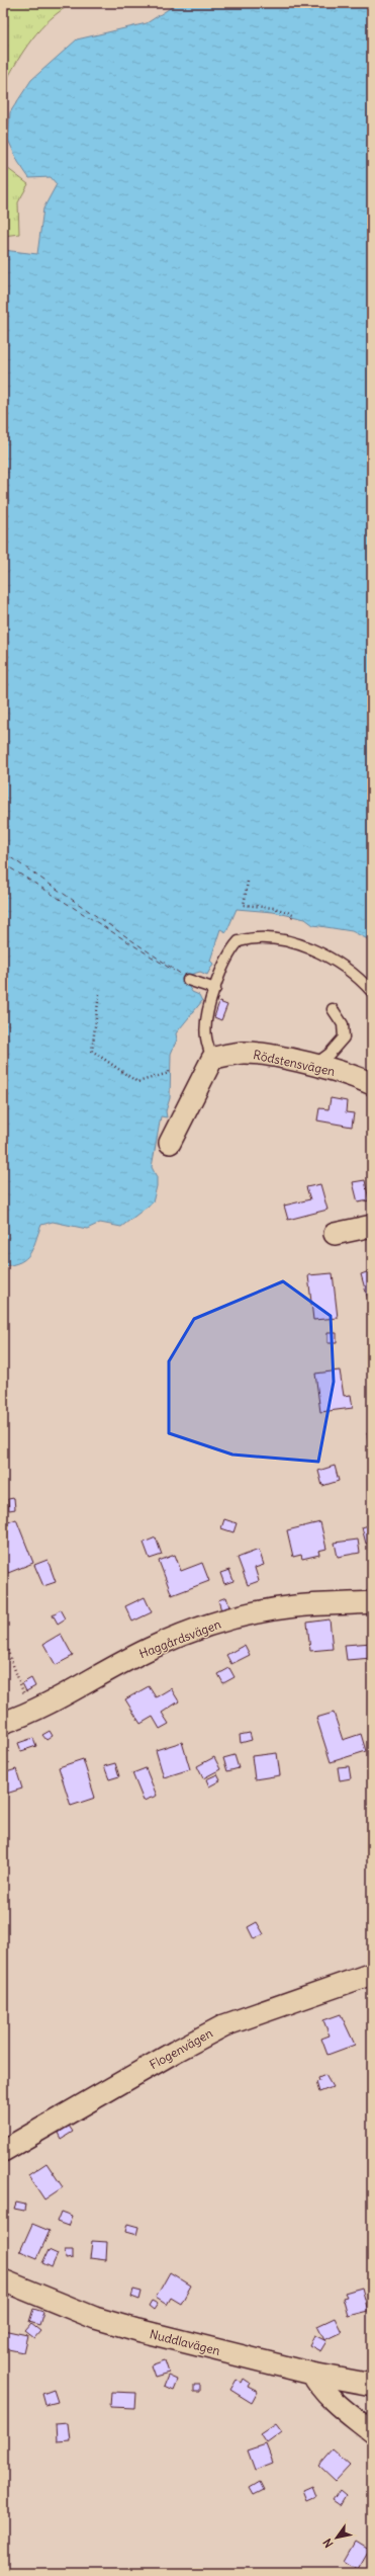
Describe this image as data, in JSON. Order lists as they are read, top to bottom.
{
  "streets": {
    "street": [
      "Rödstensvägen",
      "Haggårdsvägen",
      "Flogenvägen",
      "Nuddlavägen"
    ]
  },
  "north": "bottom left"
}
